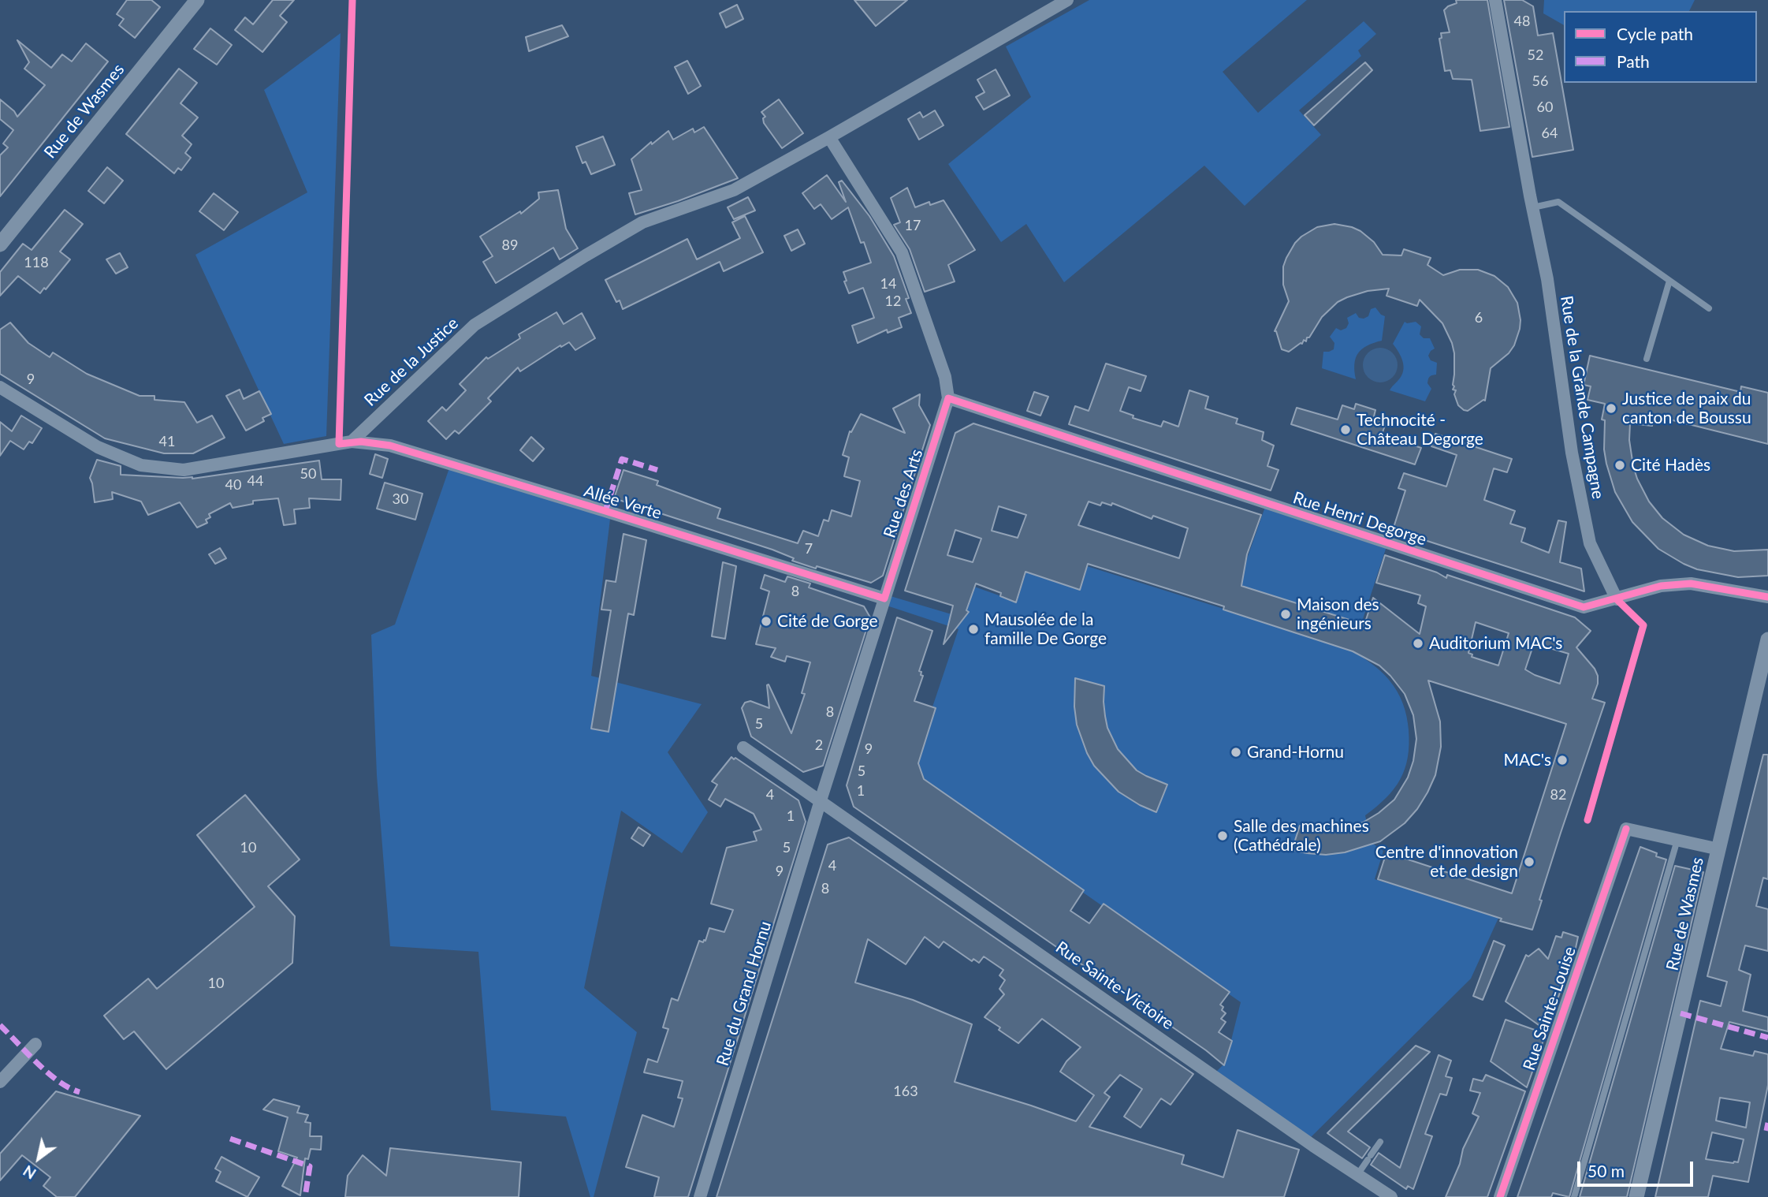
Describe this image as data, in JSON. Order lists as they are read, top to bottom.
{
  "streets": {
    "street": [
      "Rue de Wasmes",
      "Rue de la Justice",
      "Rue de la Grande Campagne",
      "Rue des Arts",
      "Allée Verte",
      "Rue Henri Degorge",
      "Rue Sainte-Victoire",
      "Rue du Grand Hornu",
      "Rue Sainte-Louise"
    ]
  },
  "crossings": [
    ["Rue de Wasmes", "Rue Sainte-Louise"],
    ["Rue de la Justice", "Allée Verte"],
    ["Rue de la Grande Campagne", "Rue Henri Degorge"],
    ["Rue des Arts", "Allée Verte"],
    ["Rue des Arts", "Rue Henri Degorge"],
    ["Rue des Arts", "Rue Sainte-Victoire"],
    ["Rue des Arts", "Rue du Grand Hornu"],
    ["Rue Sainte-Victoire", "Rue du Grand Hornu"]
  ],
  "places": [
    "Justice de paix du canton de Boussu",
    "Technocité - Château Degorge",
    "Cité Hadès",
    "Maison des ingénieurs",
    "Cité de Gorge",
    "Mausolée de la famille De Gorge",
    "Auditorium MAC's",
    "Grand-Hornu",
    "MAC's",
    "Salle des machines (Cathédrale)",
    "Centre d'innovation et de design"
  ],
  "house_numbers": [
    "48",
    "52",
    "56",
    "60",
    "64",
    "17",
    "89",
    "118",
    "14",
    "12",
    "6",
    "9",
    "41",
    "50",
    "44",
    "40",
    "30",
    "7",
    "8",
    "8",
    "5",
    "2",
    "9",
    "5",
    "1",
    "4",
    "82",
    "1",
    "10",
    "5",
    "4",
    "9",
    "8",
    "10",
    "163"
  ],
  "legend": ["Cycle path", "Path"],
  "scale_bar": "50 m",
  "north": "bottom left"
}
